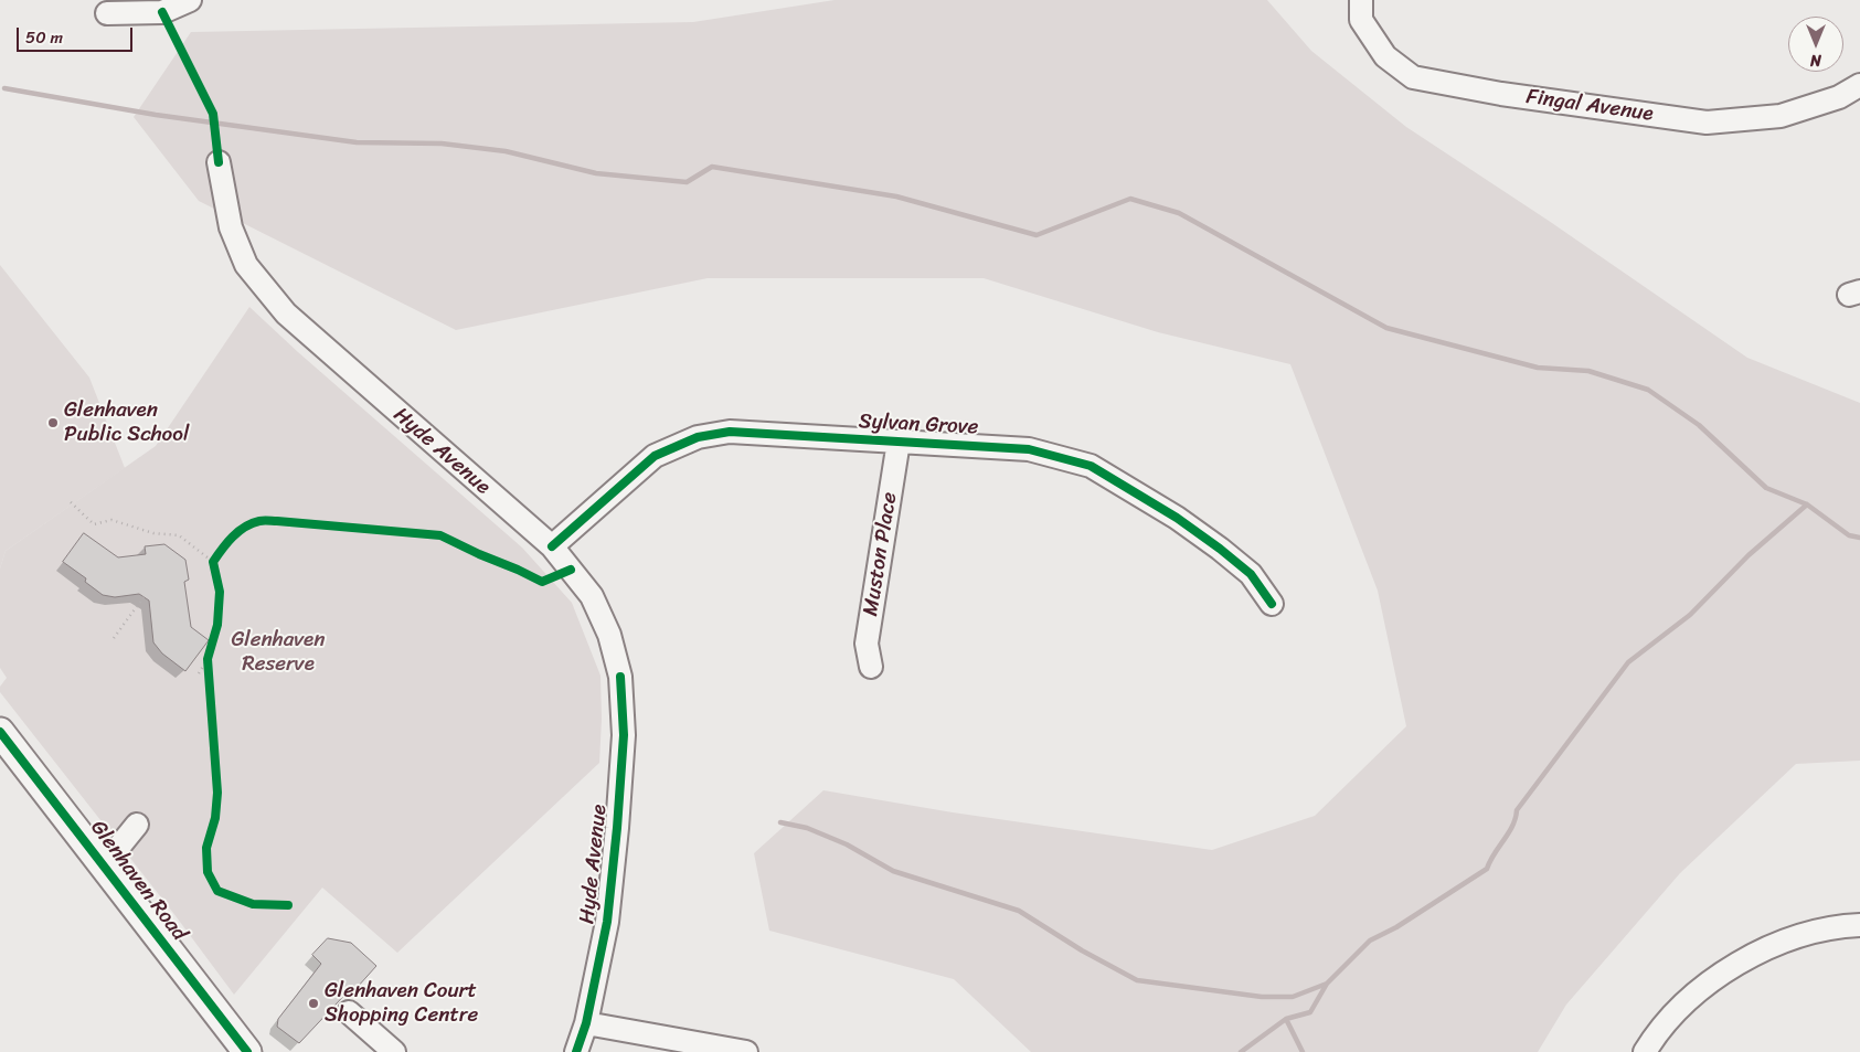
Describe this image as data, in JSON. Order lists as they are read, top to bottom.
{
  "streets": {
    "main road": ["Glenhaven Road"],
    "street": [
      "Fingal Avenue",
      "Sylvan Grove",
      "Hyde Avenue",
      "Muston Place"
    ]
  },
  "crossings": [
    ["Sylvan Grove", "Hyde Avenue"],
    ["Sylvan Grove", "Muston Place"]
  ],
  "parks": ["Glenhaven Reserve"],
  "places": ["Glenhaven Public School", "Glenhaven Court Shopping Centre"],
  "scale_bar": "50 m",
  "north": "bottom"
}
